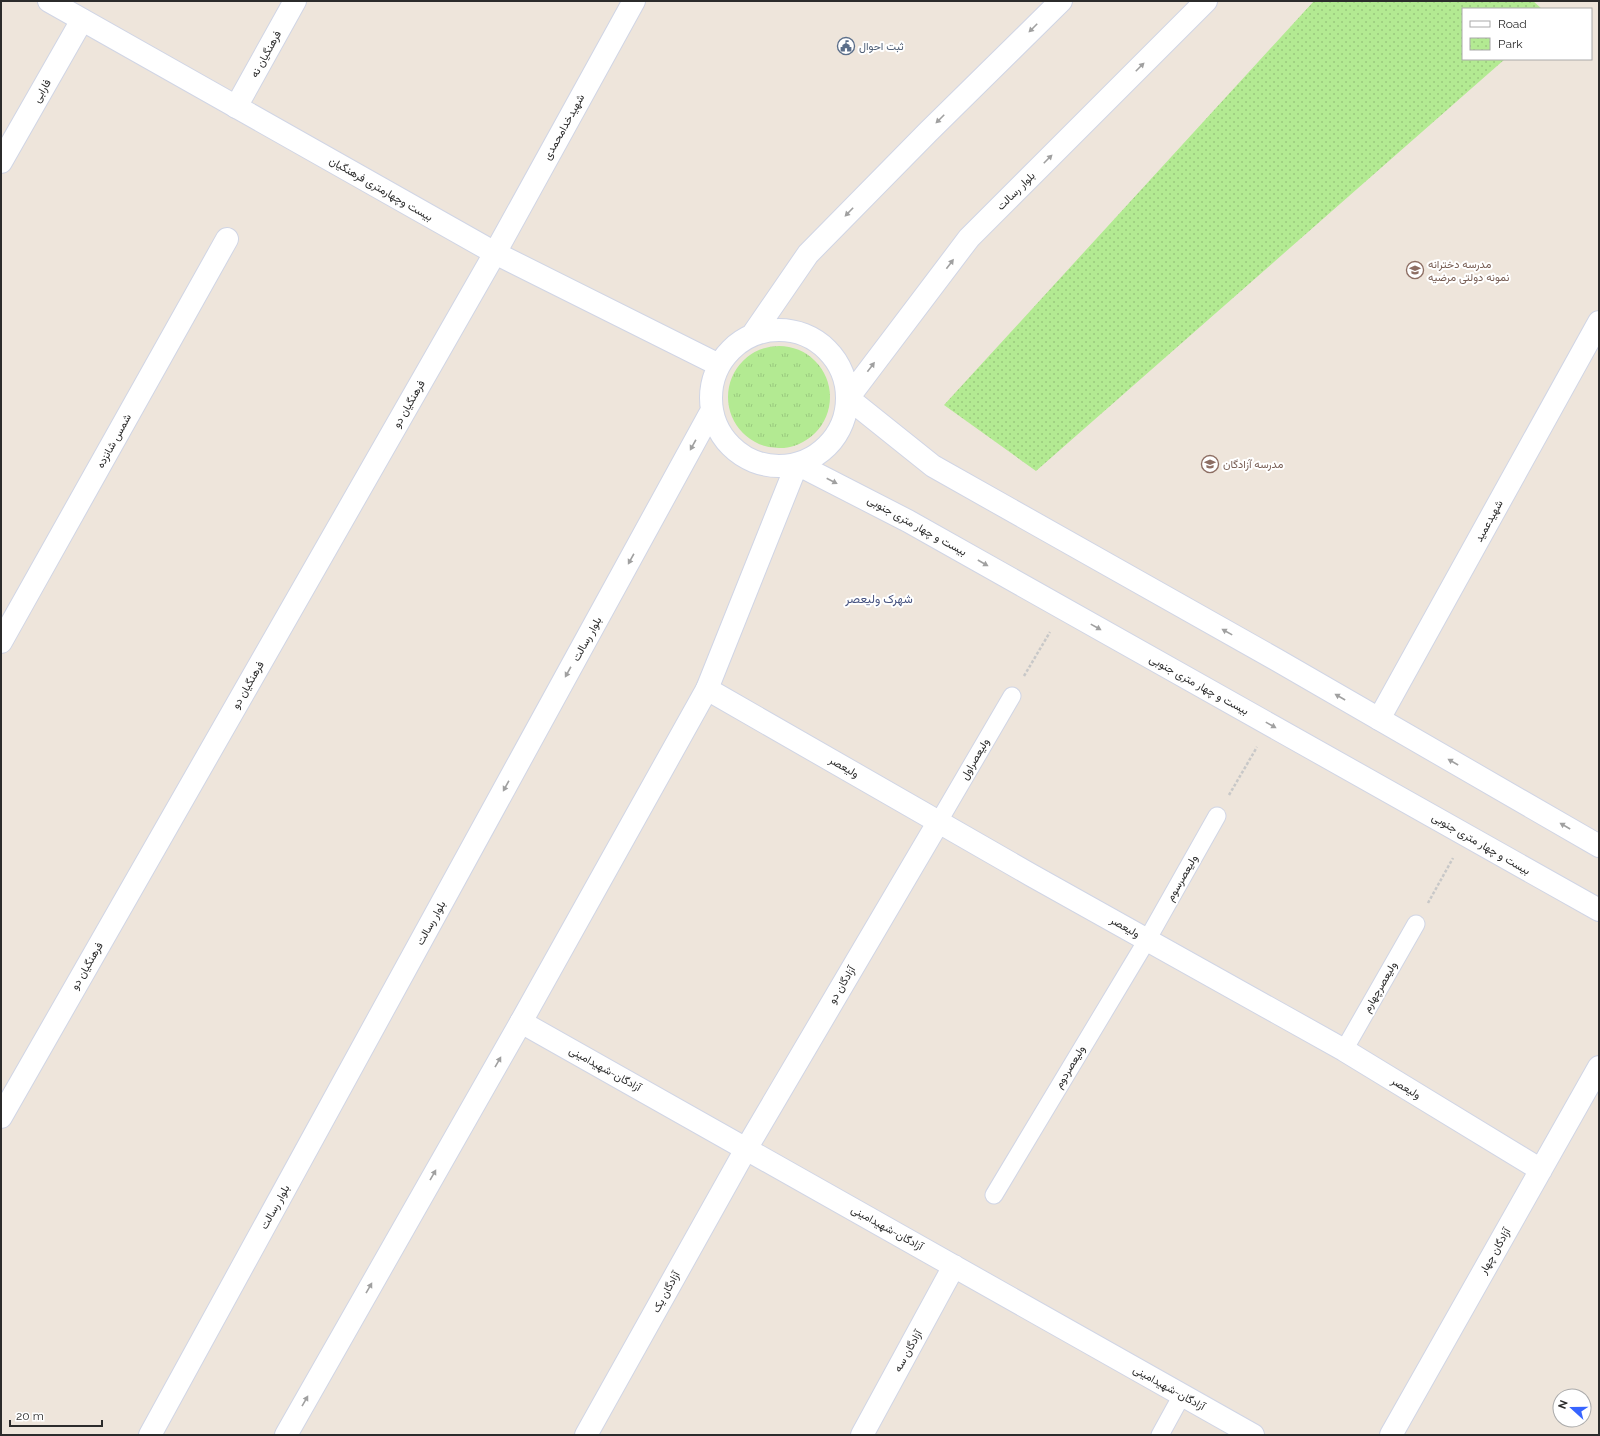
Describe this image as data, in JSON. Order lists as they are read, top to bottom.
{
  "streets": {
    "street": [
      "فرهنگیان نه",
      "فارابی",
      "شهیدخدامحمدی",
      "بیست وچهارمتری فرهنگیان",
      "بلوار رسالت",
      "فرهنگیان دو",
      "شمس شانزده",
      "شهیدعمید",
      "بیست و چهار متری جنوبی",
      "ولیعصر",
      "آزادگان دو",
      "آزادگان-شهیدامینی",
      "آزادگان چهار",
      "آزادگان یک",
      "آزادگان سه"
    ],
    "lane": [
      "ولیعصراول",
      "ولیعصرسوم",
      "ولیعصرچهارم",
      "ولیعصردوم"
    ]
  },
  "crossings": [
    ["فرهنگیان نه", "بیست وچهارمتری فرهنگیان"],
    ["فارابی", "بیست وچهارمتری فرهنگیان"],
    ["شهیدخدامحمدی", "بیست وچهارمتری فرهنگیان"],
    ["شهیدخدامحمدی", "فرهنگیان دو"],
    ["بیست وچهارمتری فرهنگیان", "بلوار رسالت"],
    ["بیست وچهارمتری فرهنگیان", "فرهنگیان دو"],
    ["بیست وچهارمتری فرهنگیان", "بیست و چهار متری جنوبی"],
    ["بلوار رسالت", "بیست و چهار متری جنوبی"],
    ["ولیعصراول", "ولیعصر"],
    ["ولیعصراول", "آزادگان دو"],
    ["ولیعصر", "ولیعصرسوم"],
    ["ولیعصر", "آزادگان دو"],
    ["ولیعصر", "ولیعصرچهارم"],
    ["ولیعصر", "ولیعصردوم"],
    ["ولیعصر", "آزادگان چهار"],
    ["ولیعصرسوم", "ولیعصردوم"],
    ["آزادگان دو", "آزادگان-شهیدامینی"],
    ["آزادگان دو", "آزادگان یک"],
    ["آزادگان-شهیدامینی", "آزادگان یک"],
    ["آزادگان-شهیدامینی", "آزادگان سه"]
  ],
  "districts": ["شهرک ولیعصر"],
  "places": {
    "public building": ["ثبت احوال"],
    "school or university": ["مدرسه دخترانه نمونه دولتی مرضیه", "مدرسه آزادگان"]
  },
  "legend": ["Road", "Park"],
  "scale_bar": "20 m",
  "north": "left"
}
